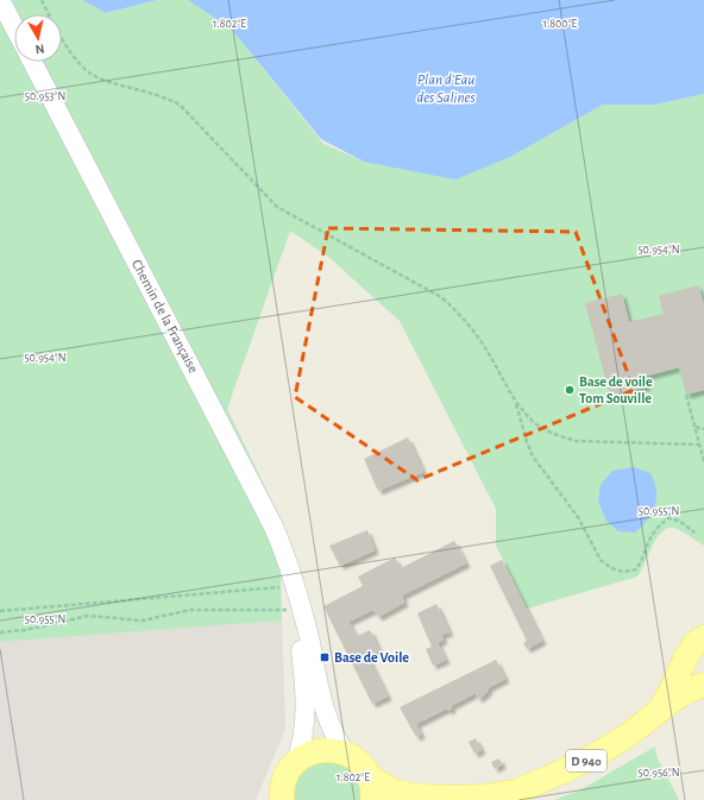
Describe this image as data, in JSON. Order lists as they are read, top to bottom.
{
  "streets": {
    "main road": ["D 940"],
    "street": ["Chemin de la Française"]
  },
  "water": ["Plan d'Eau des Salines"],
  "places": {
    "other": ["Base de voile Tom Souville"],
    "transit": ["Base de Voile"]
  },
  "north": "bottom",
  "coordinates": [
    "1.802°E",
    "1.800°E",
    "50.953°N",
    "50.954°N",
    "50.955°N",
    "50.956°N"
  ]
}
